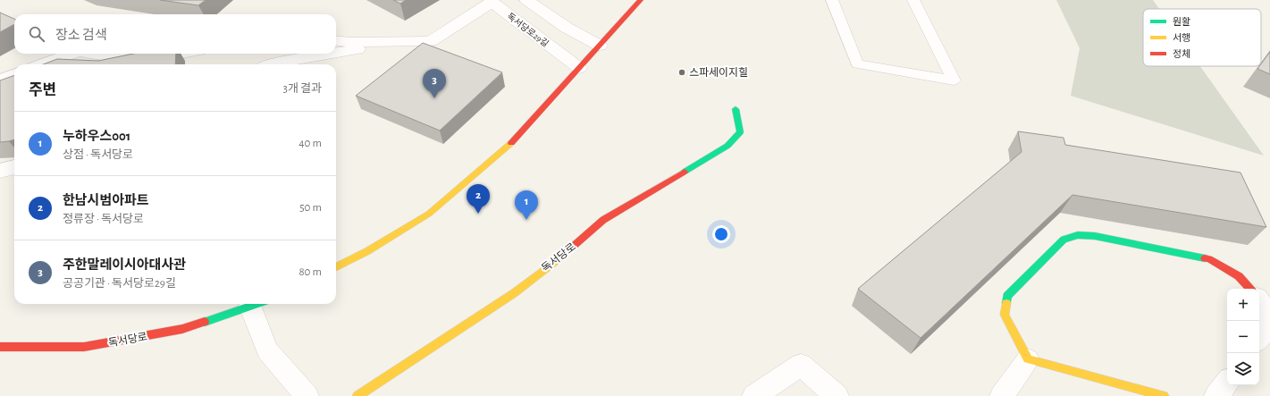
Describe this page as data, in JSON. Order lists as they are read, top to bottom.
{
  "streets": {
    "street": ["독서당로29길", "독서당로"]
  },
  "places": ["스파세이지힐"],
  "legend": ["원활", "서행", "정체"],
  "page": {
    "search": "장소 검색",
    "heading": ["주변", "3개 결과"],
    "pins": ["3", "2", "1"],
    "list": [
      {
        "mark": "1",
        "name": "누하우스001",
        "note": "상점 · 독서당로",
        "value": "40 m"
      },
      {
        "mark": "2",
        "name": "한남시범아파트",
        "note": "정류장 · 독서당로",
        "value": "50 m"
      },
      {
        "mark": "3",
        "name": "주한말레이시아대사관",
        "note": "공공기관 · 독서당로29길",
        "value": "80 m"
      }
    ],
    "map_buttons": ["+", "−"]
  }
}
